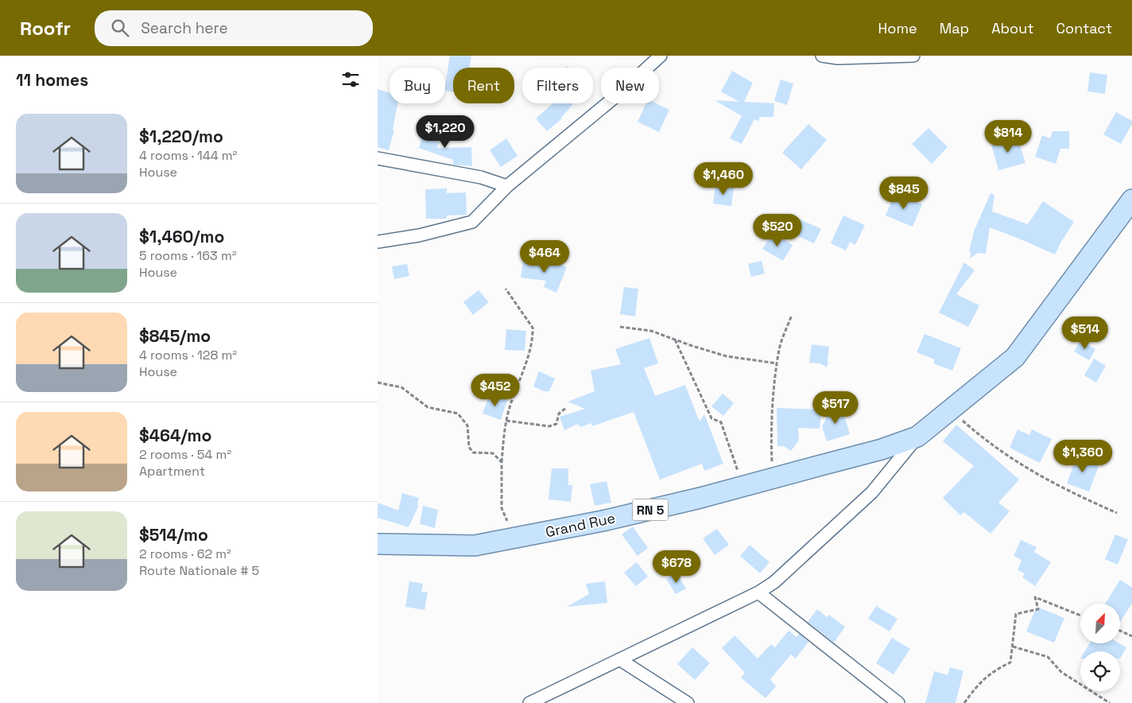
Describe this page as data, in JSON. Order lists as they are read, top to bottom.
{
  "streets": {
    "main road": ["RN 5", "Grand Rue"]
  },
  "crossings": [
    ["RN 5", "Grand Rue"]
  ],
  "north": "top right",
  "page": {
    "header": "Roofr",
    "search": "Search here",
    "nav": [
      "Home",
      "Map",
      "About",
      "Contact"
    ],
    "heading": "11 homes",
    "chip": [
      "Buy",
      "Rent",
      "Filters",
      "New"
    ],
    "list": [
      {
        "name": "$1,220/mo",
        "note": "4 rooms · 144 m² · House"
      },
      {
        "name": "$1,460/mo",
        "note": "5 rooms · 163 m² · House"
      },
      {
        "name": "$845/mo",
        "note": "4 rooms · 128 m² · House"
      },
      {
        "name": "$464/mo",
        "note": "2 rooms · 54 m² · Apartment"
      },
      {
        "name": "$514/mo",
        "note": "2 rooms · 62 m² · Route Nationale # 5"
      }
    ],
    "price": [
      "$1,220",
      "$814",
      "$1,460",
      "$845",
      "$520",
      "$464",
      "$514",
      "$452",
      "$517",
      "$1,360",
      "$678"
    ]
  }
}
